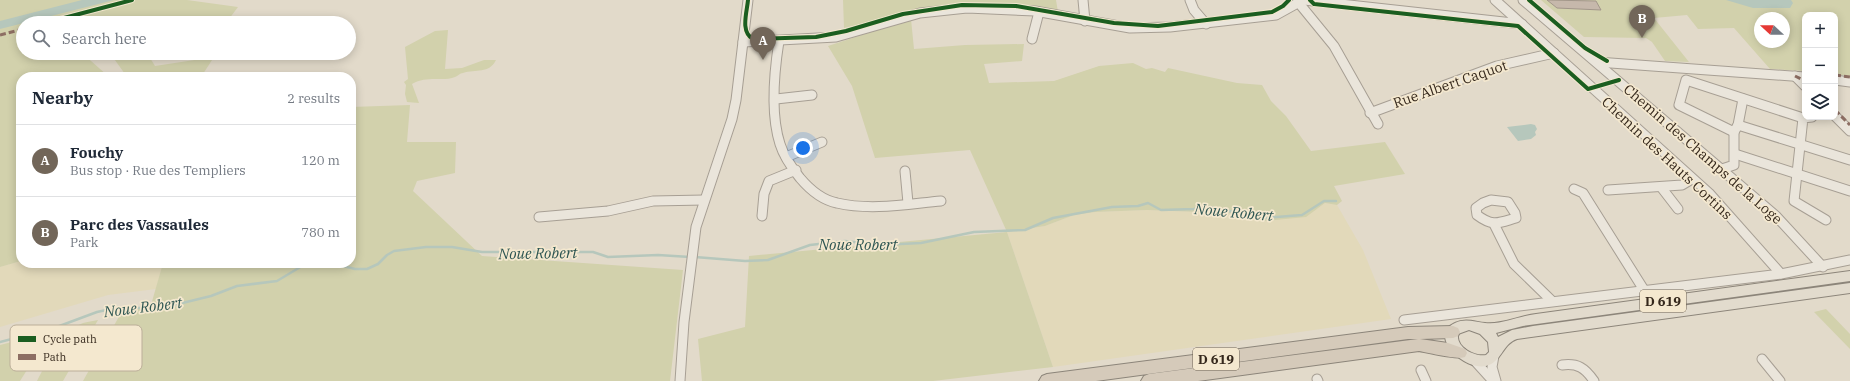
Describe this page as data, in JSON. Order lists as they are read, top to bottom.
{
  "streets": {
    "highway": ["D 619"],
    "street": ["Rue Albert Caquot", "Chemin des Champs de la Loge", "Chemin des Hauts Cortins"]
  },
  "crossings": [
    ["Rue Albert Caquot", "Chemin des Hauts Cortins"]
  ],
  "water": ["Noue Robert"],
  "legend": ["Cycle path", "Path"],
  "north": "left",
  "page": {
    "pins": ["B", "A"],
    "map_buttons": ["+", "−"],
    "search": "Search here",
    "heading": ["Nearby", "2 results"],
    "list": [
      {
        "mark": "A",
        "name": "Fouchy",
        "note": "Bus stop · Rue des Templiers",
        "value": "120 m"
      },
      {
        "mark": "B",
        "name": "Parc des Vassaules",
        "note": "Park",
        "value": "780 m"
      }
    ]
  }
}
